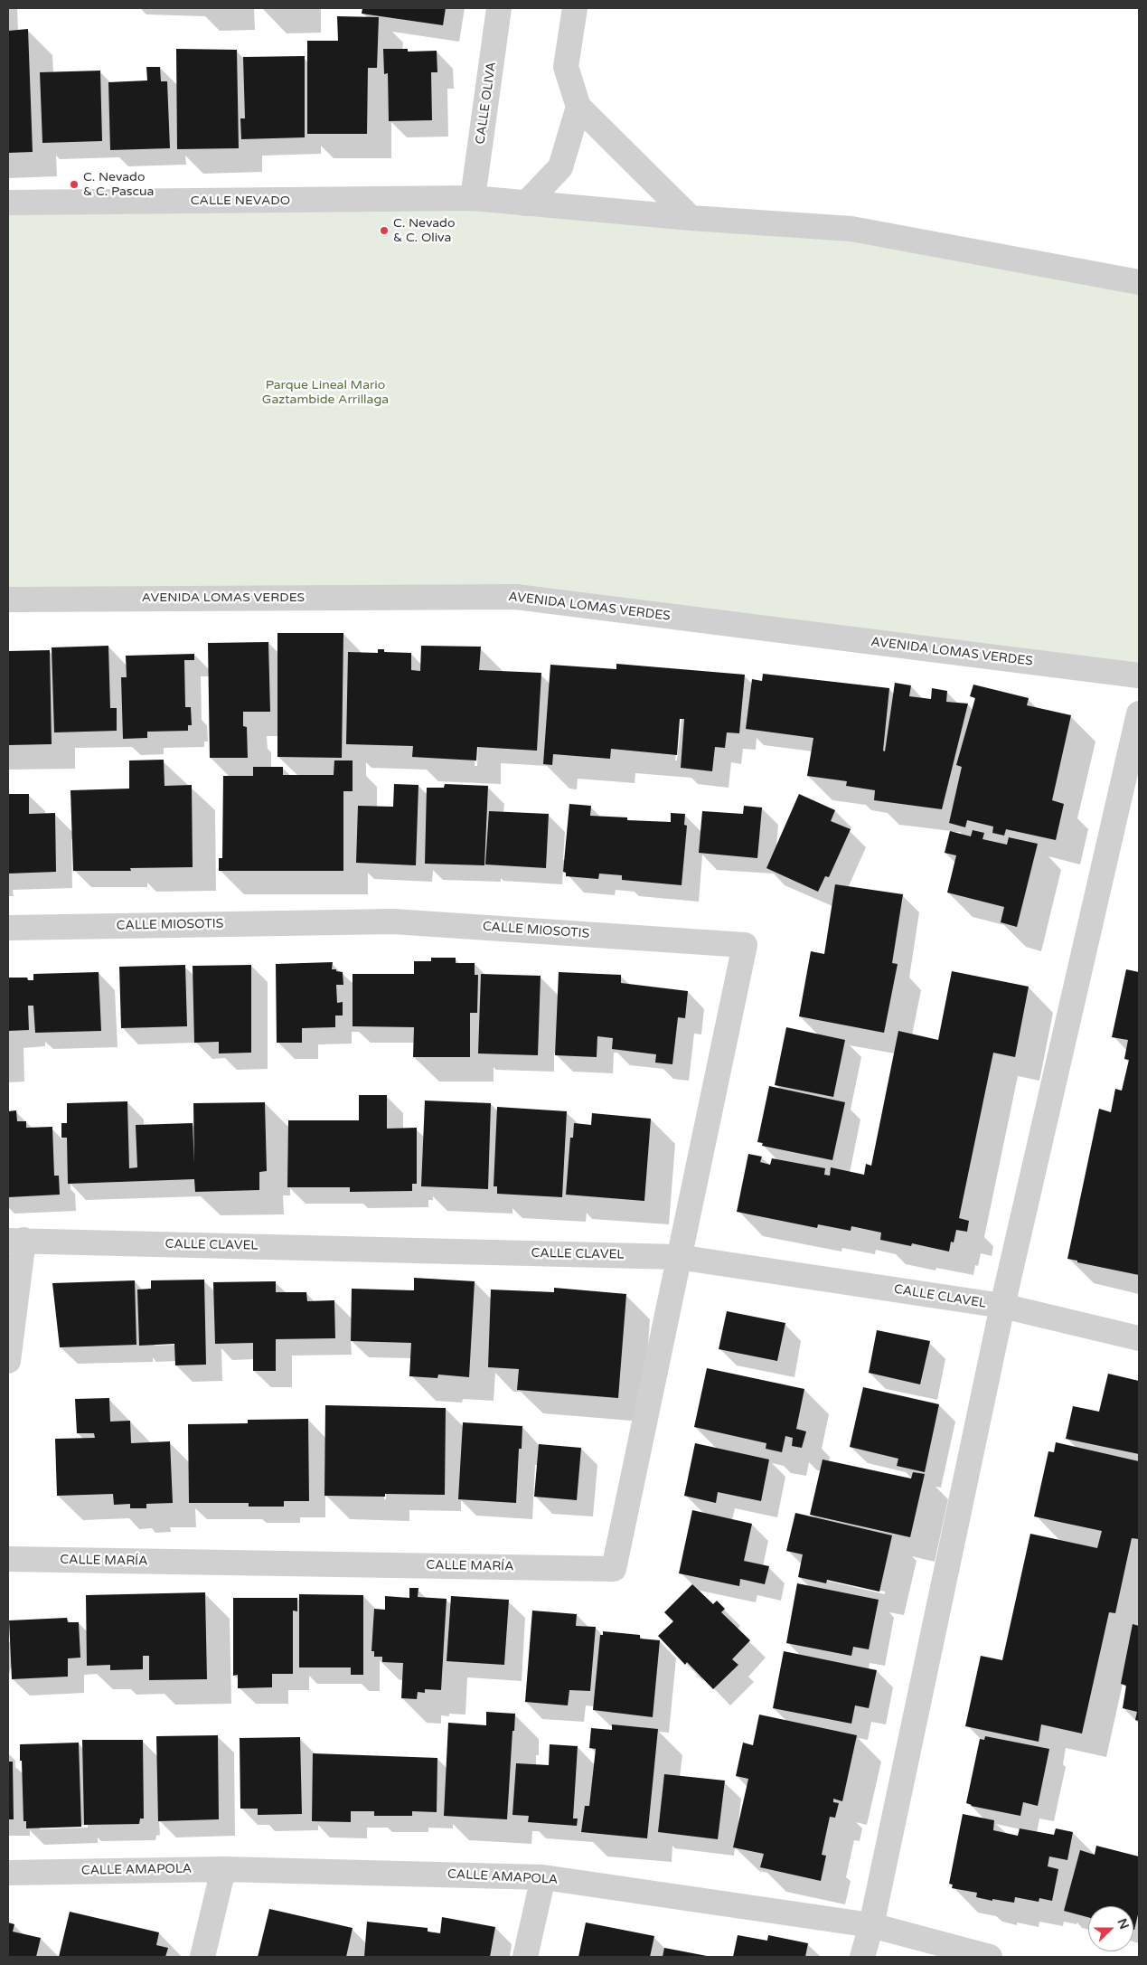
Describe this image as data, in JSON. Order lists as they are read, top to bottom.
{
  "streets": {
    "street": [
      "CALLE OLIVA",
      "CALLE NEVADO",
      "AVENIDA LOMAS VERDES",
      "CALLE MIOSOTIS",
      "CALLE CLAVEL",
      "CALLE MARÍA",
      "CALLE AMAPOLA"
    ]
  },
  "crossings": [
    ["CALLE OLIVA", "CALLE NEVADO"],
    ["CALLE MIOSOTIS", "CALLE CLAVEL"],
    ["CALLE MIOSOTIS", "CALLE MARÍA"],
    ["CALLE CLAVEL", "CALLE MARÍA"]
  ],
  "parks": ["Parque Lineal Mario Gaztambide Arrillaga"],
  "places": ["C. Nevado & C. Pascua", "C. Nevado & C. Oliva"],
  "north": "right"
}
